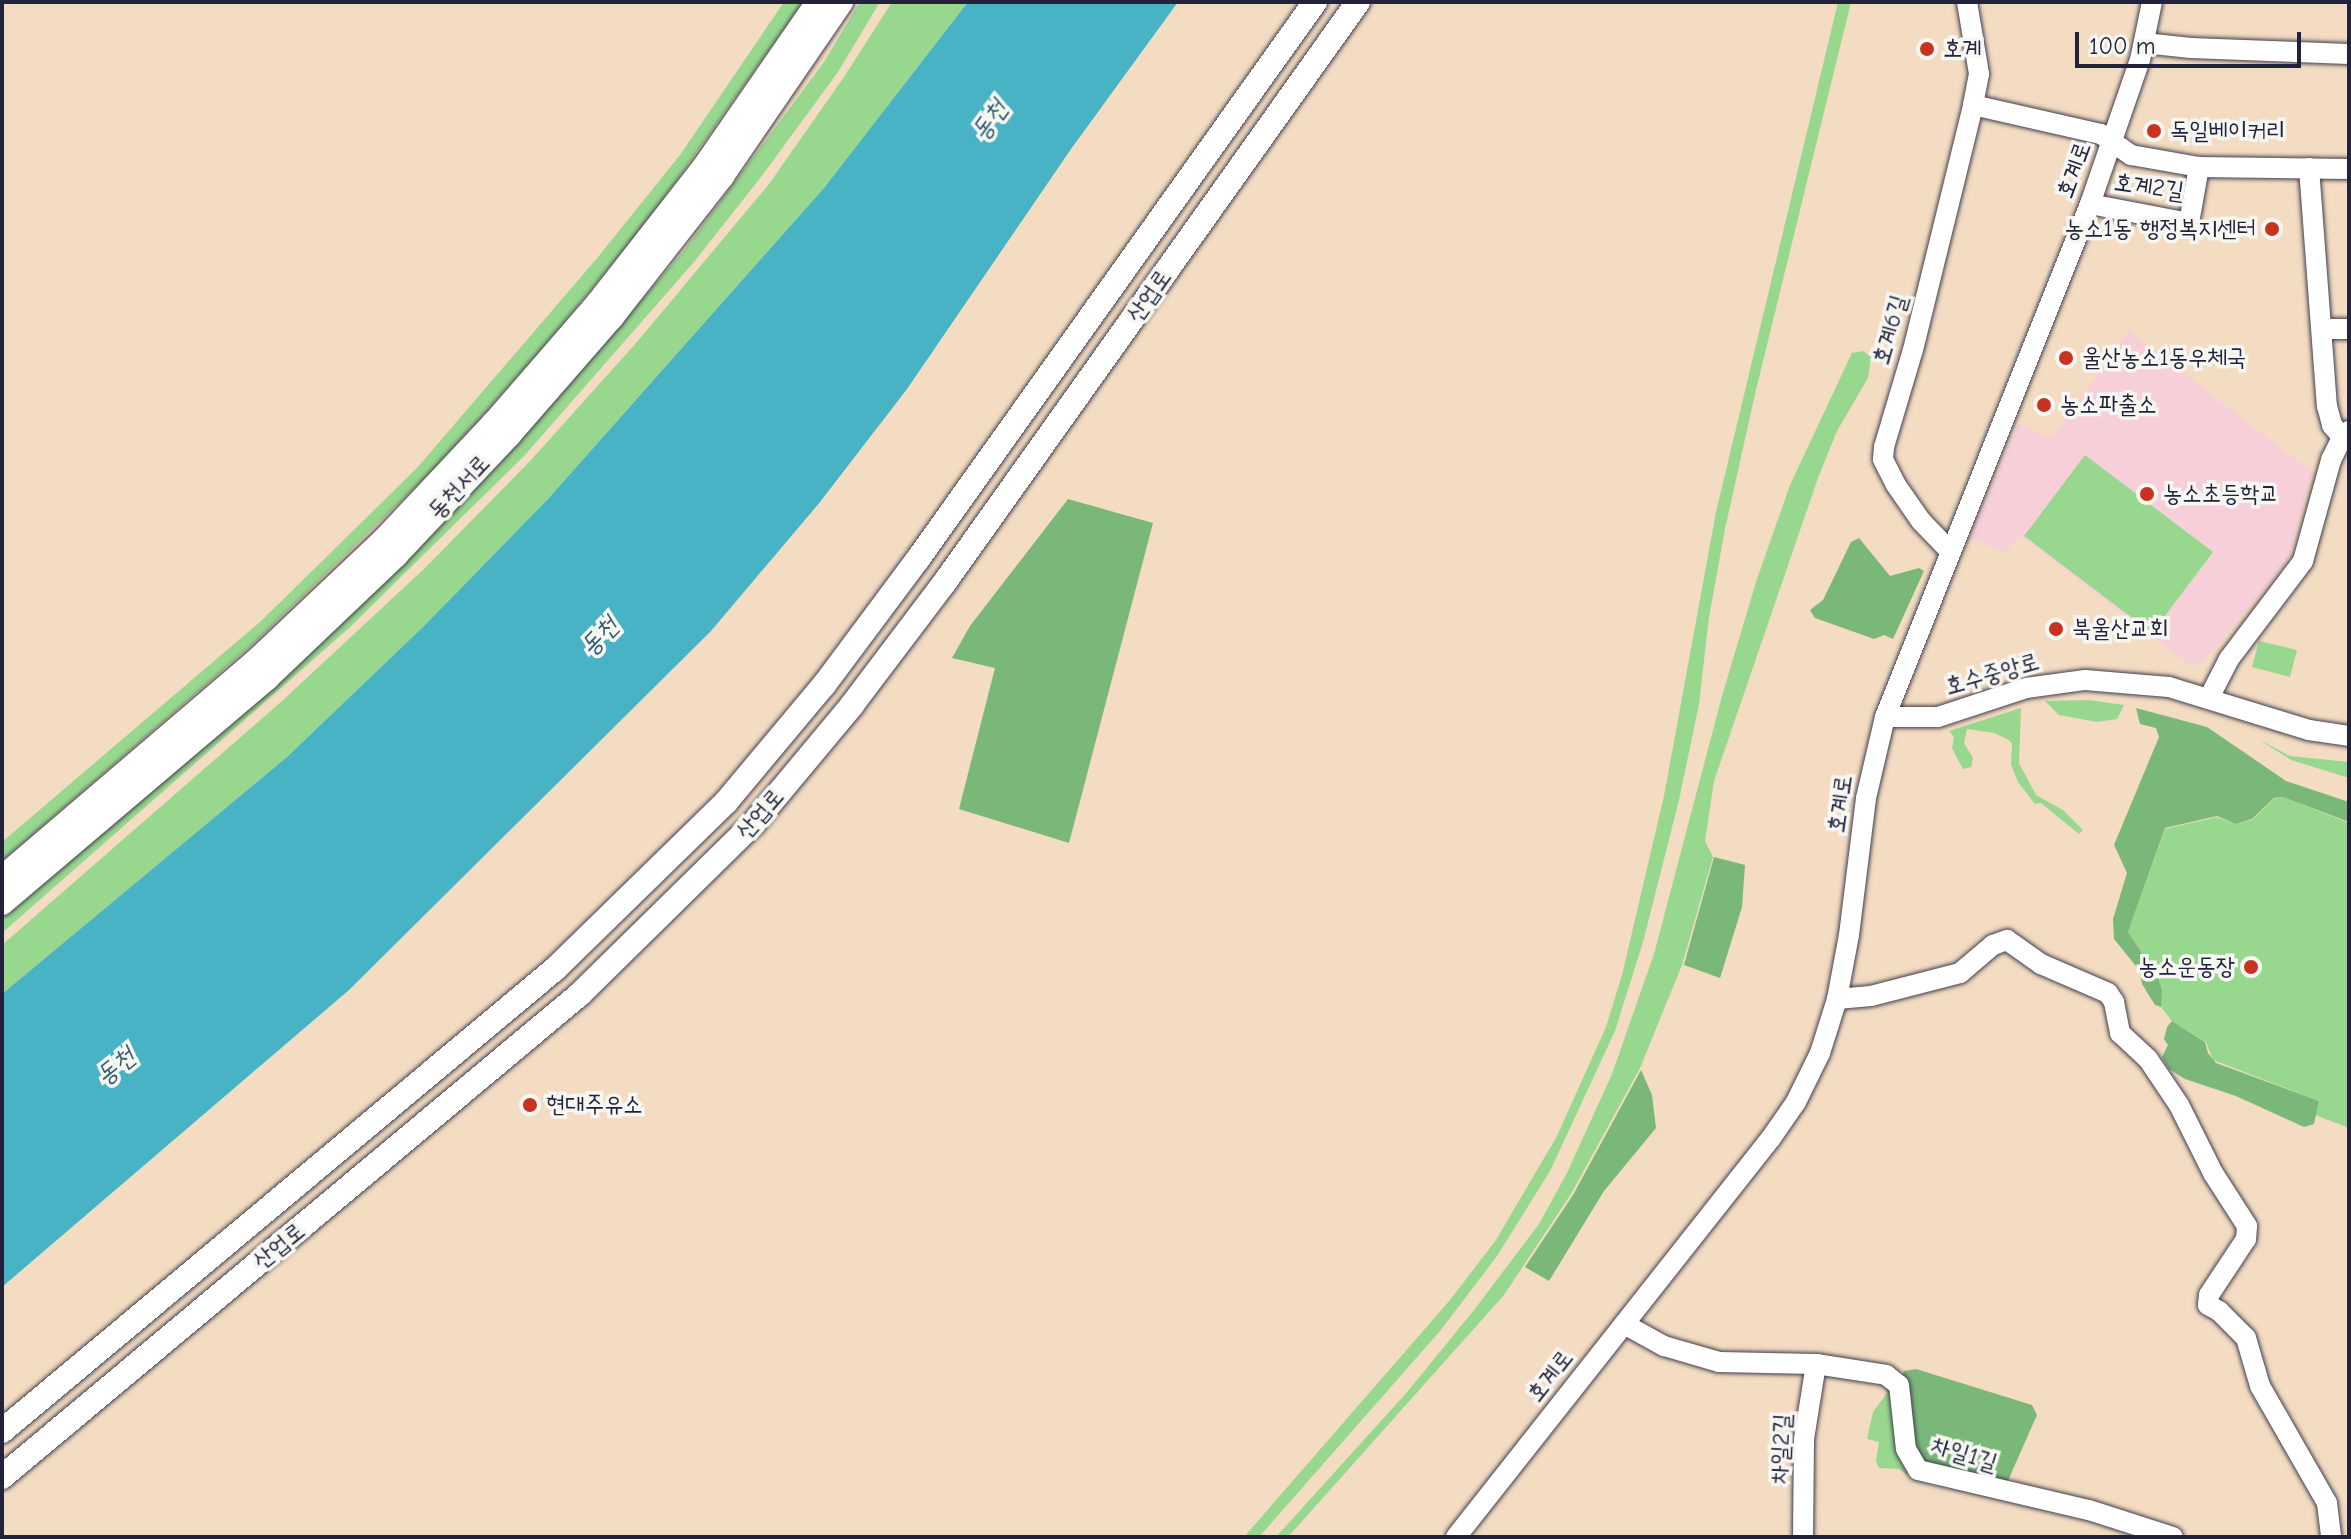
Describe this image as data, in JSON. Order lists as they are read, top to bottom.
{
  "streets": {
    "main road": ["산업로", "동천서로"],
    "street": [
      "호계로",
      "호계2길",
      "호계6길",
      "호수중앙로",
      "차일2길",
      "차일1길"
    ]
  },
  "crossings": [
    ["호계로", "호계2길"],
    ["호계로", "호계6길"],
    ["호계로", "호수중앙로"],
    ["호계로", "차일1길"],
    ["차일2길", "차일1길"]
  ],
  "water": ["동천"],
  "places": [
    "호계",
    "독일베이커리",
    "농소1동 행정복지센터",
    "울산농소1동우체국",
    "농소파출소",
    "농소초등학교",
    "북울산교회",
    "농소운동장",
    "현대주유소"
  ],
  "scale_bar": "100 m"
}
